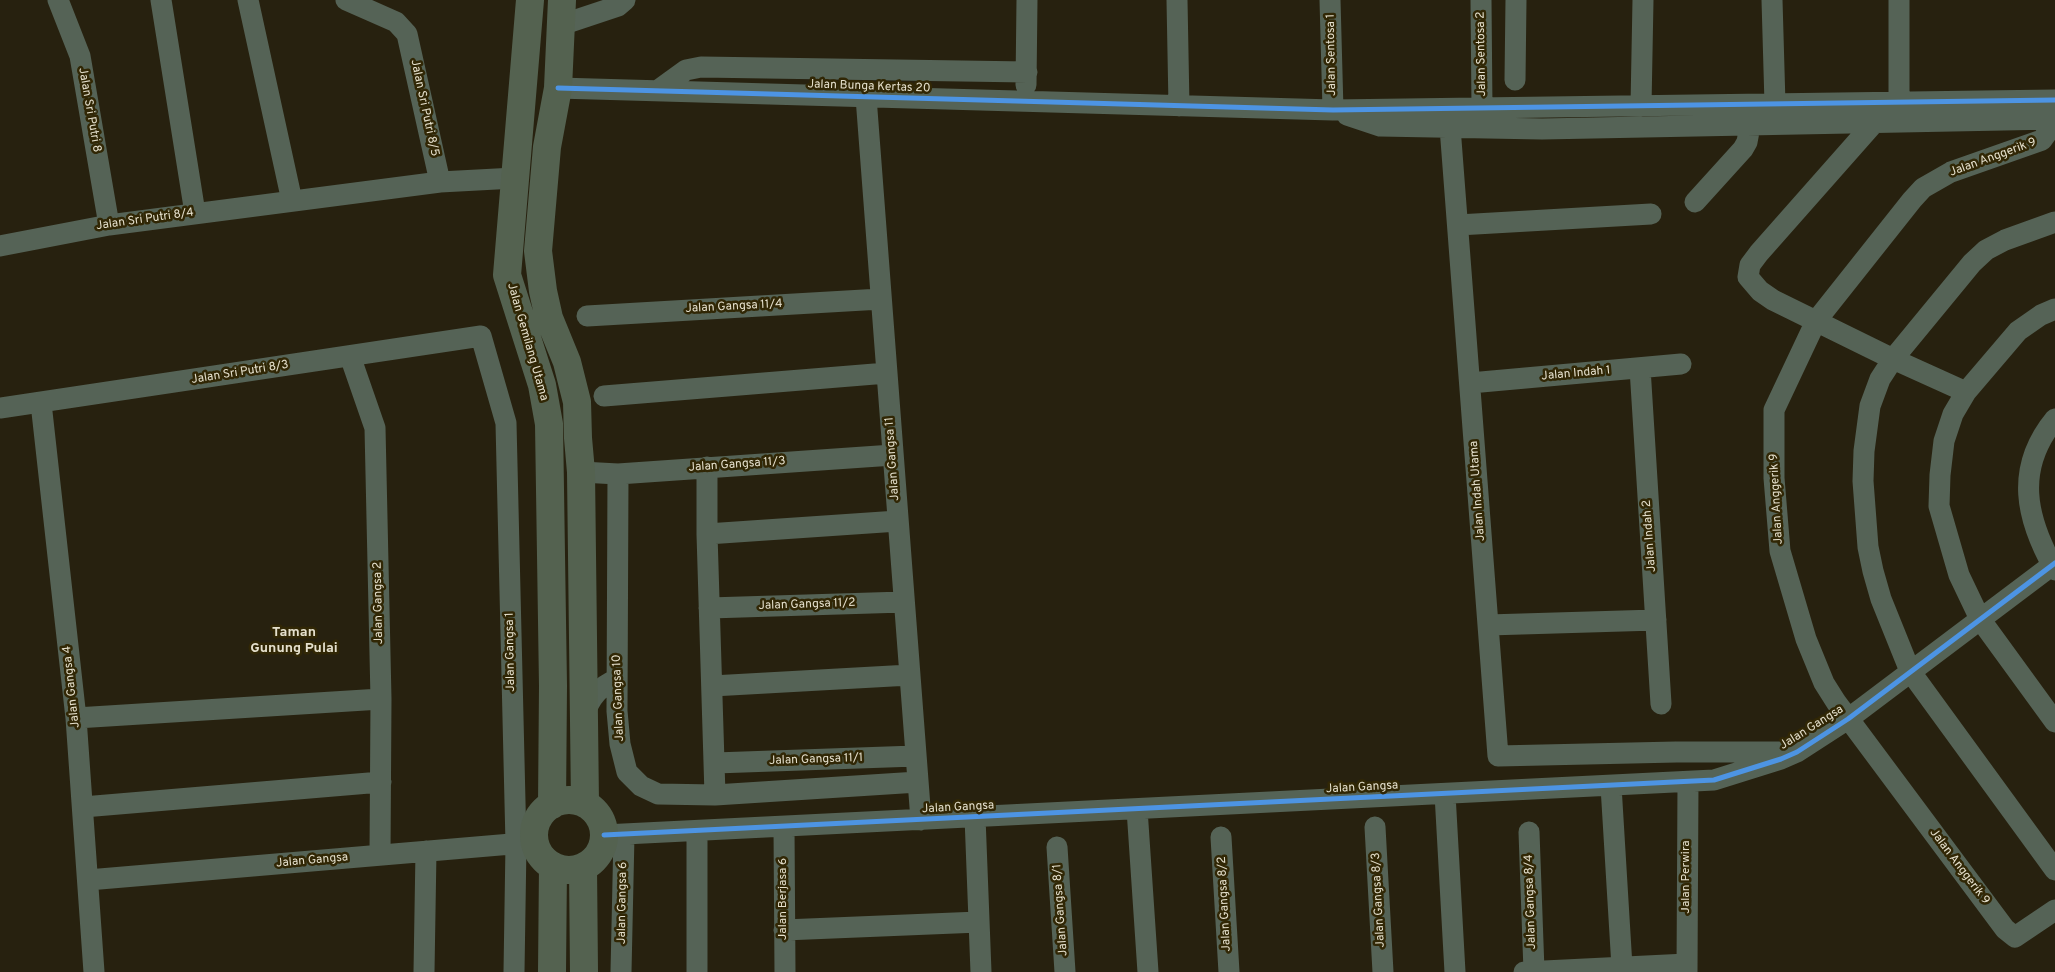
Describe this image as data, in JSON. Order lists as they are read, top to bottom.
{
  "streets": {
    "main road": ["Jalan Gemilang Utama"],
    "street": [
      "Jalan Sentosa 2",
      "Jalan Sentosa 1",
      "Jalan Bunga Kertas 20",
      "Jalan Sri Putri 8/5",
      "Jalan Sri Putri 8",
      "Jalan Anggerik 9",
      "Jalan Sri Putri 8/4",
      "Jalan Gangsa 11/4",
      "Jalan Sri Putri 8/3",
      "Jalan Indah 1",
      "Jalan Gangsa 11",
      "Jalan Gangsa 11/3",
      "Jalan Indah Utama",
      "Jalan Indah 2",
      "Jalan Gangsa 2",
      "Jalan Gangsa 11/2",
      "Jalan Gangsa 1",
      "Jalan Gangsa 4",
      "Jalan Gangsa 10",
      "Jalan Gangsa",
      "Jalan Gangsa 11/1",
      "Jalan Perwira",
      "Jalan Berjasa 6",
      "Jalan Gangsa 8/3",
      "Jalan Gangsa 8/4",
      "Jalan Gangsa 6",
      "Jalan Gangsa 8/2",
      "Jalan Gangsa 8/1"
    ]
  },
  "crossings": [
    ["Jalan Sentosa 2", "Jalan Bunga Kertas 20"],
    ["Jalan Sentosa 1", "Jalan Bunga Kertas 20"],
    ["Jalan Bunga Kertas 20", "Jalan Anggerik 9"],
    ["Jalan Bunga Kertas 20", "Jalan Gangsa 11"],
    ["Jalan Sri Putri 8/5", "Jalan Sri Putri 8/4"],
    ["Jalan Sri Putri 8", "Jalan Sri Putri 8/4"],
    ["Jalan Anggerik 9", "Jalan Gangsa"],
    ["Jalan Sri Putri 8/4", "Jalan Gemilang Utama"],
    ["Jalan Gangsa 11/4", "Jalan Gangsa 11"],
    ["Jalan Gemilang Utama", "Jalan Gangsa 1"],
    ["Jalan Gemilang Utama", "Jalan Gangsa"],
    ["Jalan Gemilang Utama", "Jalan Gangsa 6"],
    ["Jalan Sri Putri 8/3", "Jalan Gangsa 2"],
    ["Jalan Sri Putri 8/3", "Jalan Gangsa 1"],
    ["Jalan Sri Putri 8/3", "Jalan Gangsa 4"],
    ["Jalan Indah 1", "Jalan Indah Utama"],
    ["Jalan Indah 1", "Jalan Indah 2"],
    ["Jalan Gangsa 11", "Jalan Gangsa 11/3"],
    ["Jalan Gangsa 11", "Jalan Gangsa 11/2"],
    ["Jalan Gangsa 11", "Jalan Gangsa 10"],
    ["Jalan Gangsa 11", "Jalan Gangsa"],
    ["Jalan Gangsa 11", "Jalan Gangsa 11/1"],
    ["Jalan Gangsa 11/3", "Jalan Gangsa 10"],
    ["Jalan Indah Utama", "Jalan Gangsa"],
    ["Jalan Gangsa 2", "Jalan Gangsa"],
    ["Jalan Gangsa 1", "Jalan Gangsa"],
    ["Jalan Gangsa 1", "Jalan Gangsa 6"],
    ["Jalan Gangsa 4", "Jalan Gangsa"],
    ["Jalan Gangsa", "Jalan Perwira"],
    ["Jalan Gangsa", "Jalan Berjasa 6"],
    ["Jalan Gangsa", "Jalan Gangsa 6"]
  ],
  "districts": ["Taman Gunung Pulai"]
}
